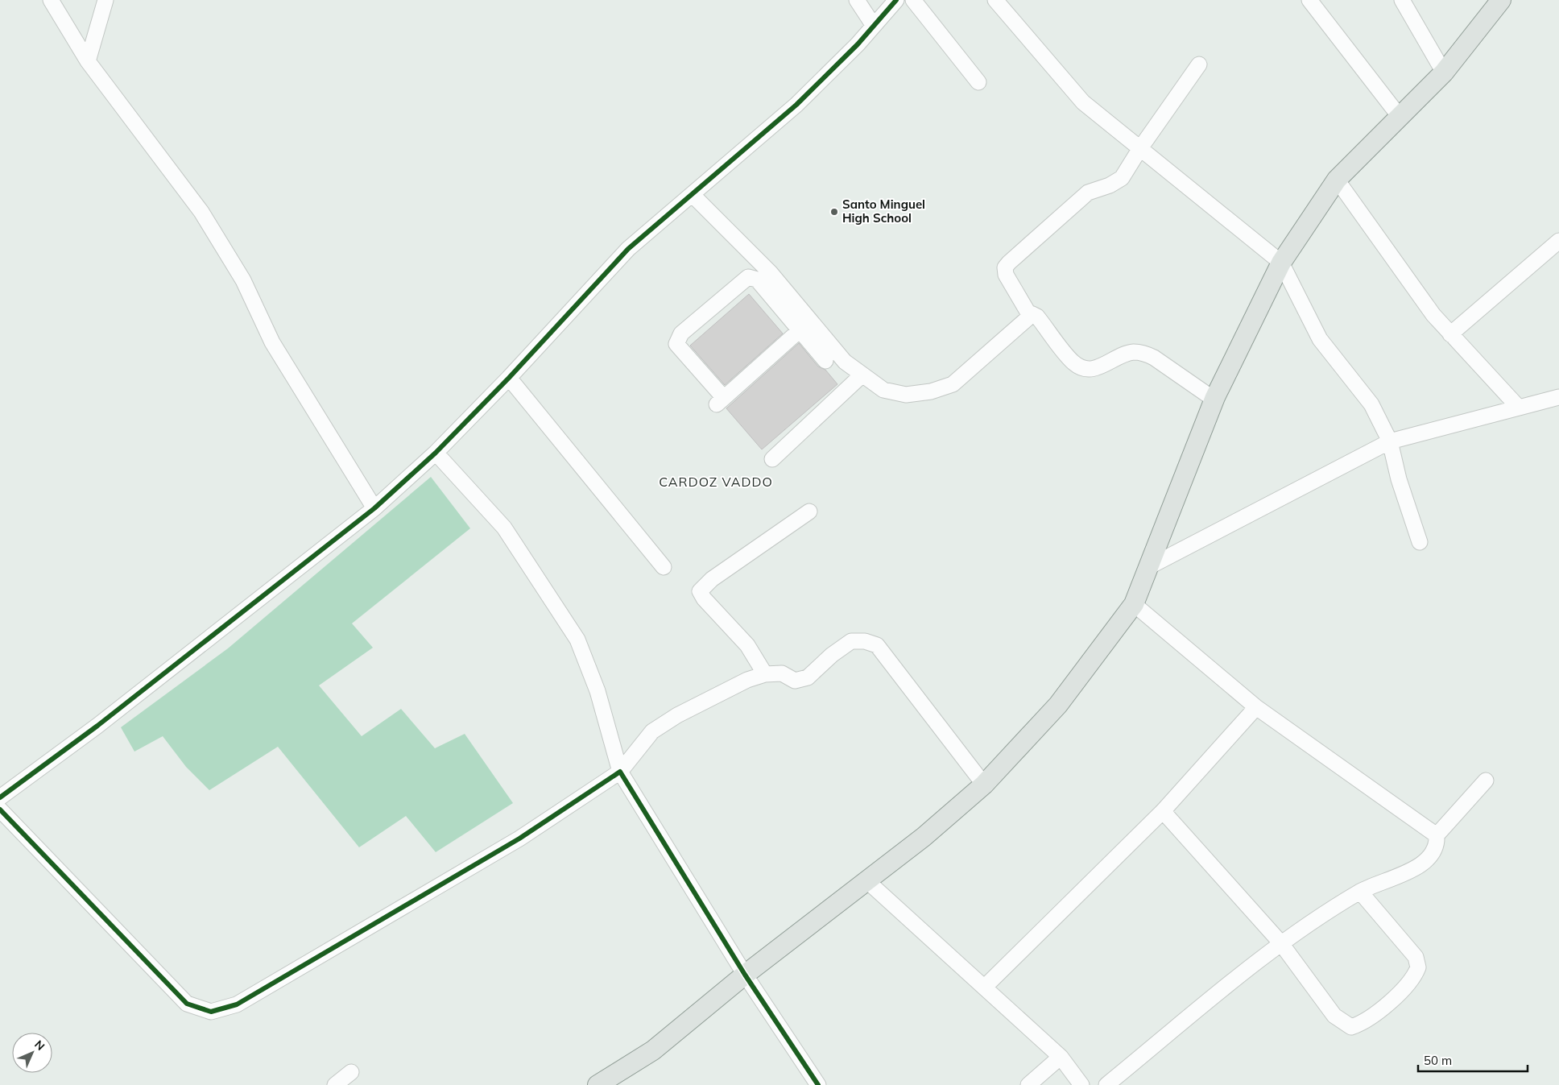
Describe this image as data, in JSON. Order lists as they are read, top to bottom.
{
  "districts": ["CARDOZ VADDO"],
  "places": ["Santo Minguel High School"],
  "scale_bar": "50 m",
  "north": "top right"
}
